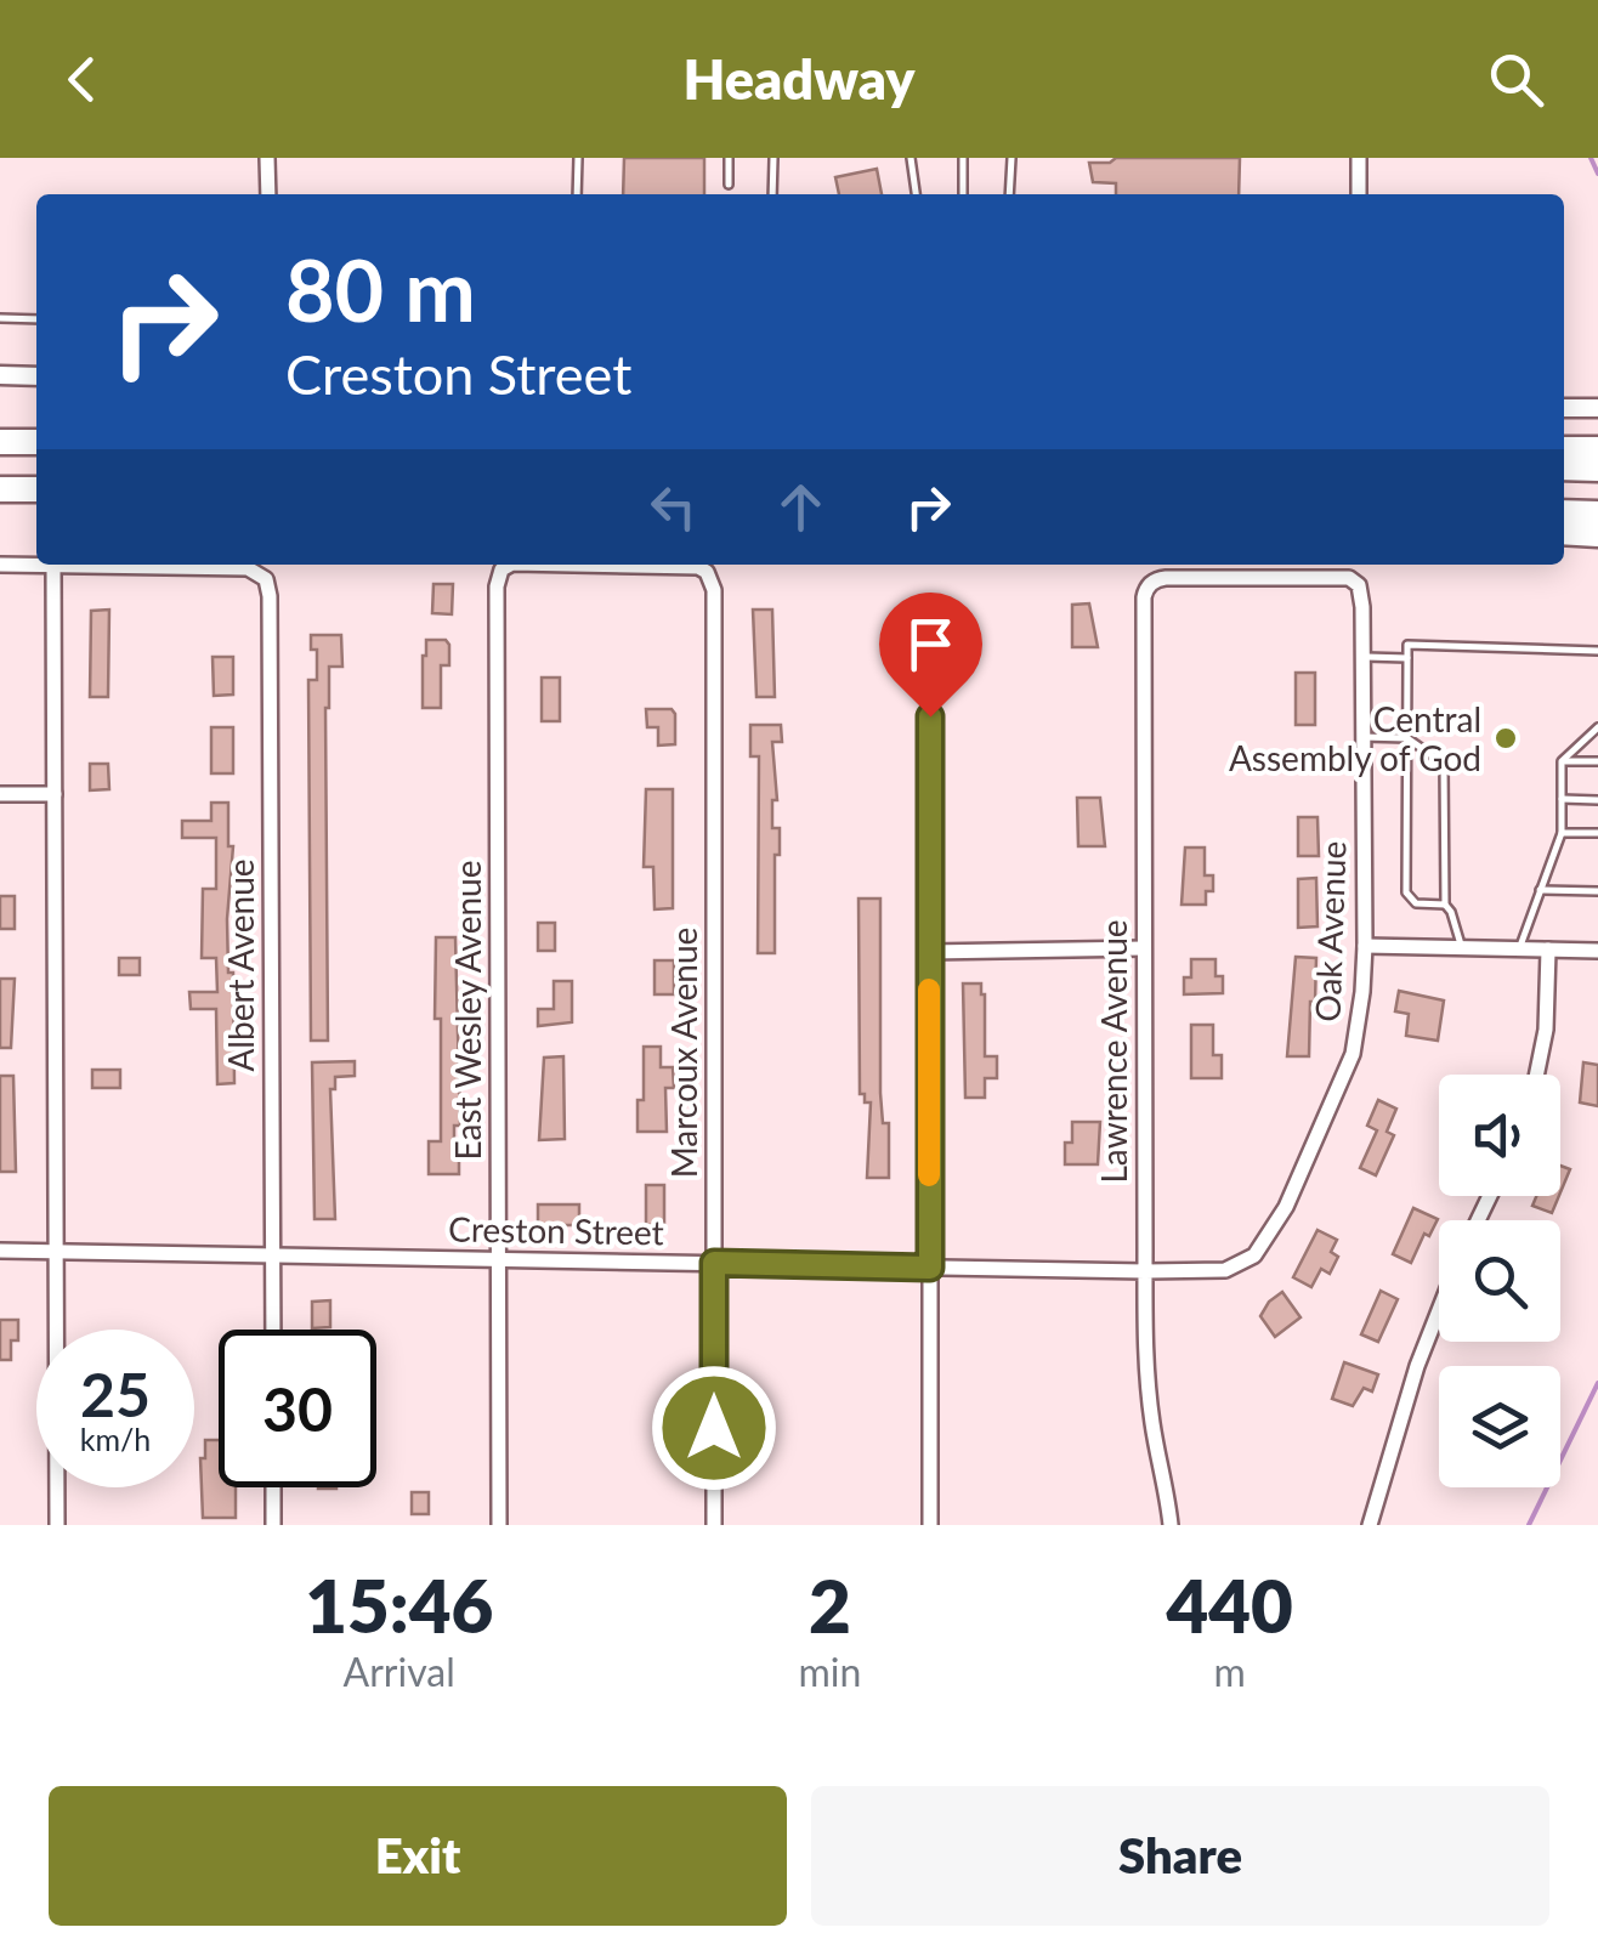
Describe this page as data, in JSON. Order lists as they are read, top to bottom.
{
  "streets": {
    "street": [
      "Oak Avenue",
      "Albert Avenue",
      "East Wesley Avenue",
      "Lawrence Avenue",
      "Marcoux Avenue",
      "Creston Street"
    ]
  },
  "crossings": [
    ["Oak Avenue", "Lawrence Avenue"],
    ["Oak Avenue", "Creston Street"],
    ["Albert Avenue", "Creston Street"],
    ["East Wesley Avenue", "Marcoux Avenue"],
    ["East Wesley Avenue", "Creston Street"],
    ["Lawrence Avenue", "Creston Street"],
    ["Marcoux Avenue", "Creston Street"]
  ],
  "places": ["Central Assembly of God"],
  "page": {
    "header": "Headway",
    "turn": ["80 m", "Creston Street"],
    "speed": "25 km/h",
    "limit": "30",
    "eta": [
      "15:46",
      "Arrival",
      "2",
      "min",
      "440",
      "m"
    ],
    "buttons": ["Exit", "Share"]
  }
}
